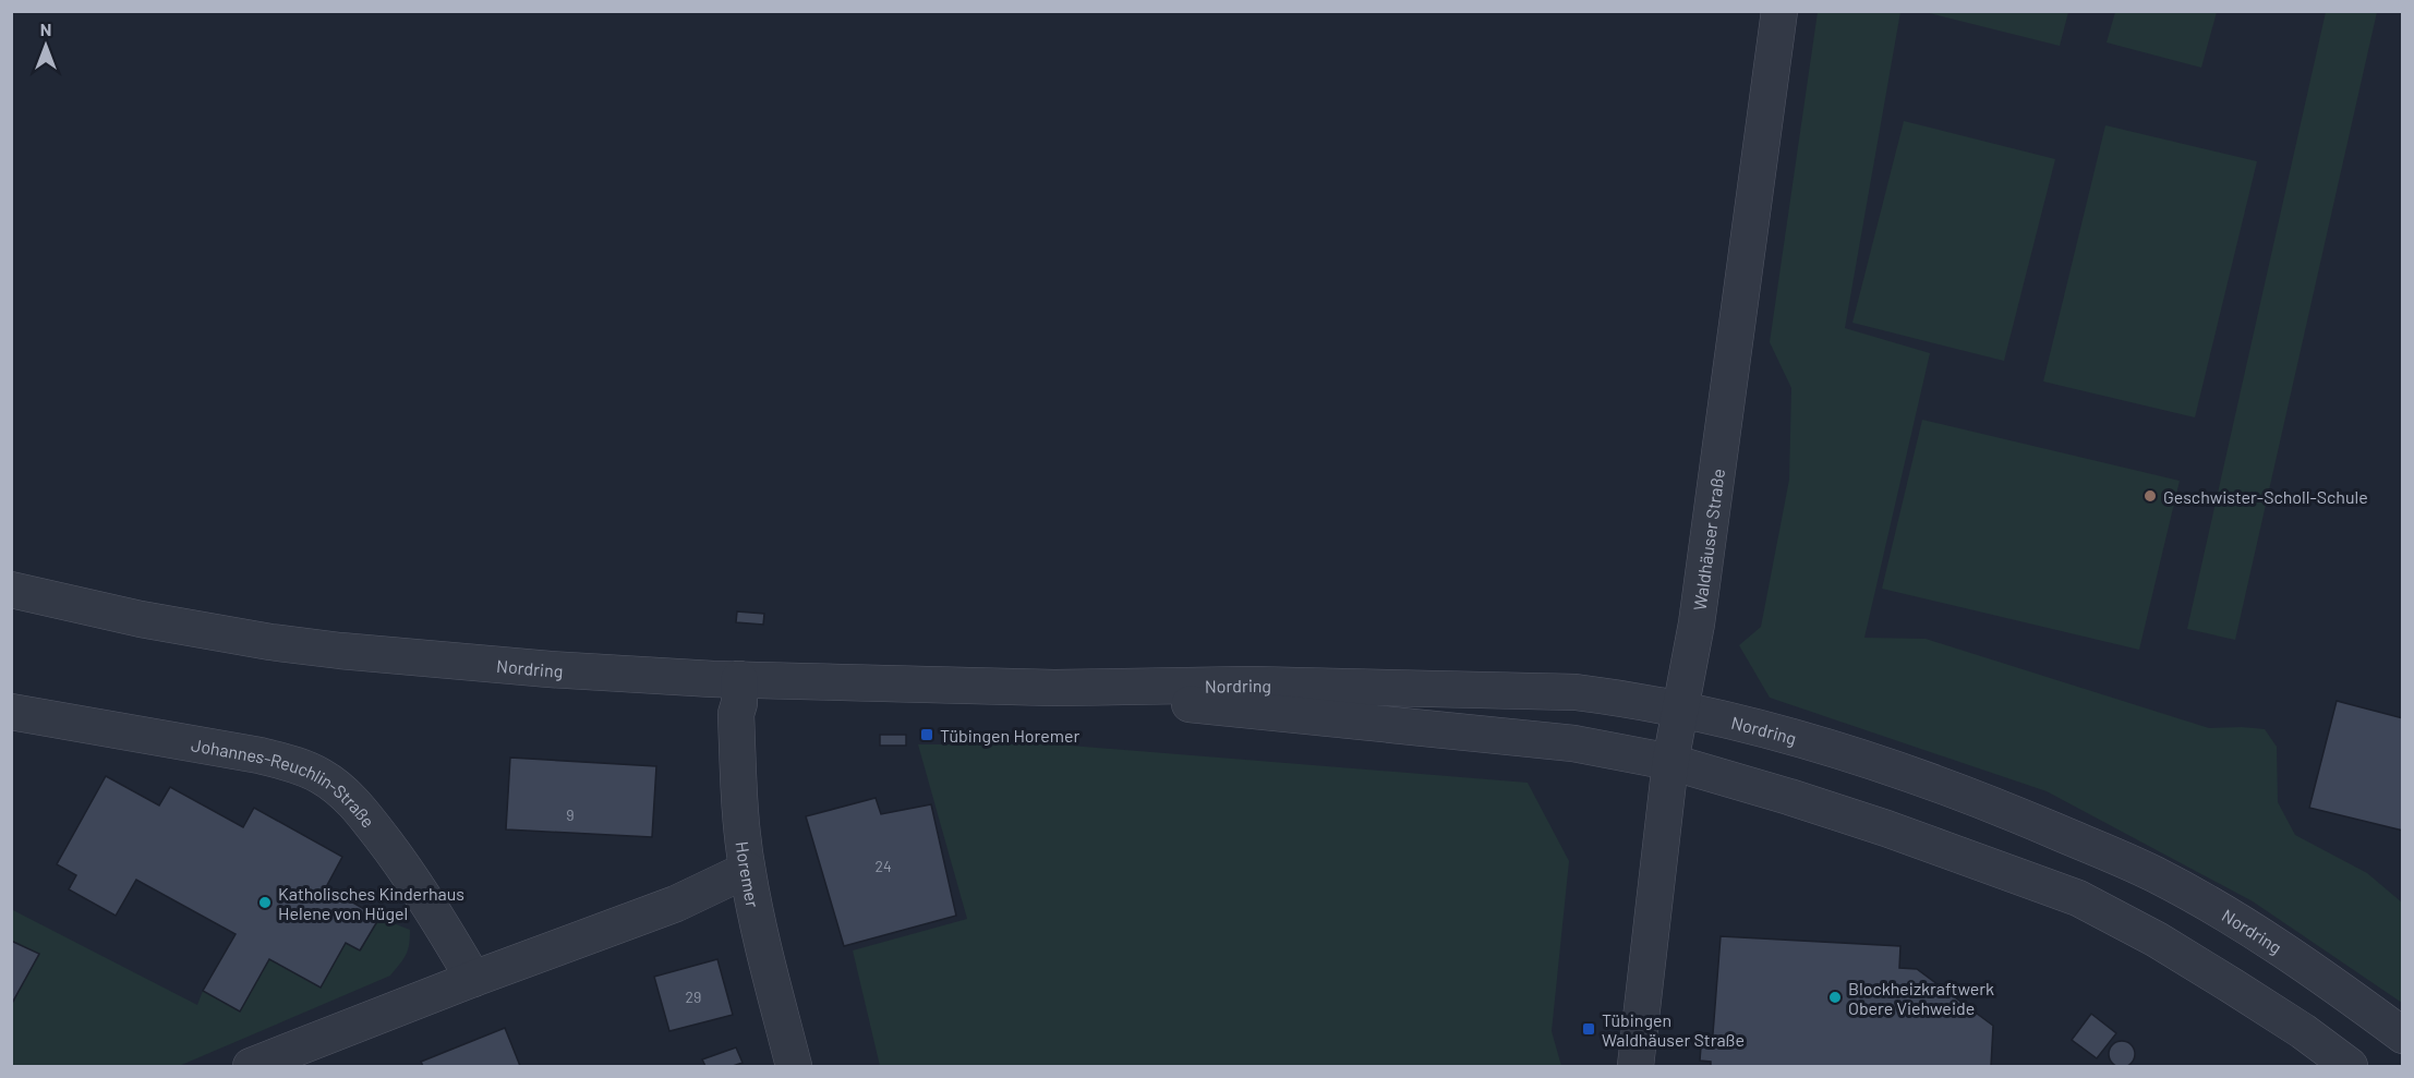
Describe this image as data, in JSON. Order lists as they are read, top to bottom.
{
  "streets": {
    "street": [
      "Waldhäuser Straße",
      "Nordring",
      "Johannes-Reuchlin-Straße",
      "Horemer"
    ]
  },
  "crossings": [
    ["Waldhäuser Straße", "Nordring"],
    ["Nordring", "Horemer"]
  ],
  "places": {
    "other": ["Geschwister-Scholl-Schule", "Katholisches Kinderhaus Helene von Hügel", "Blockheizkraftwerk Obere Viehweide"],
    "transit": ["Tübingen Horemer", "Tübingen Waldhäuser Straße"]
  },
  "house_numbers": ["9", "24", "29"],
  "north": "top"
}
